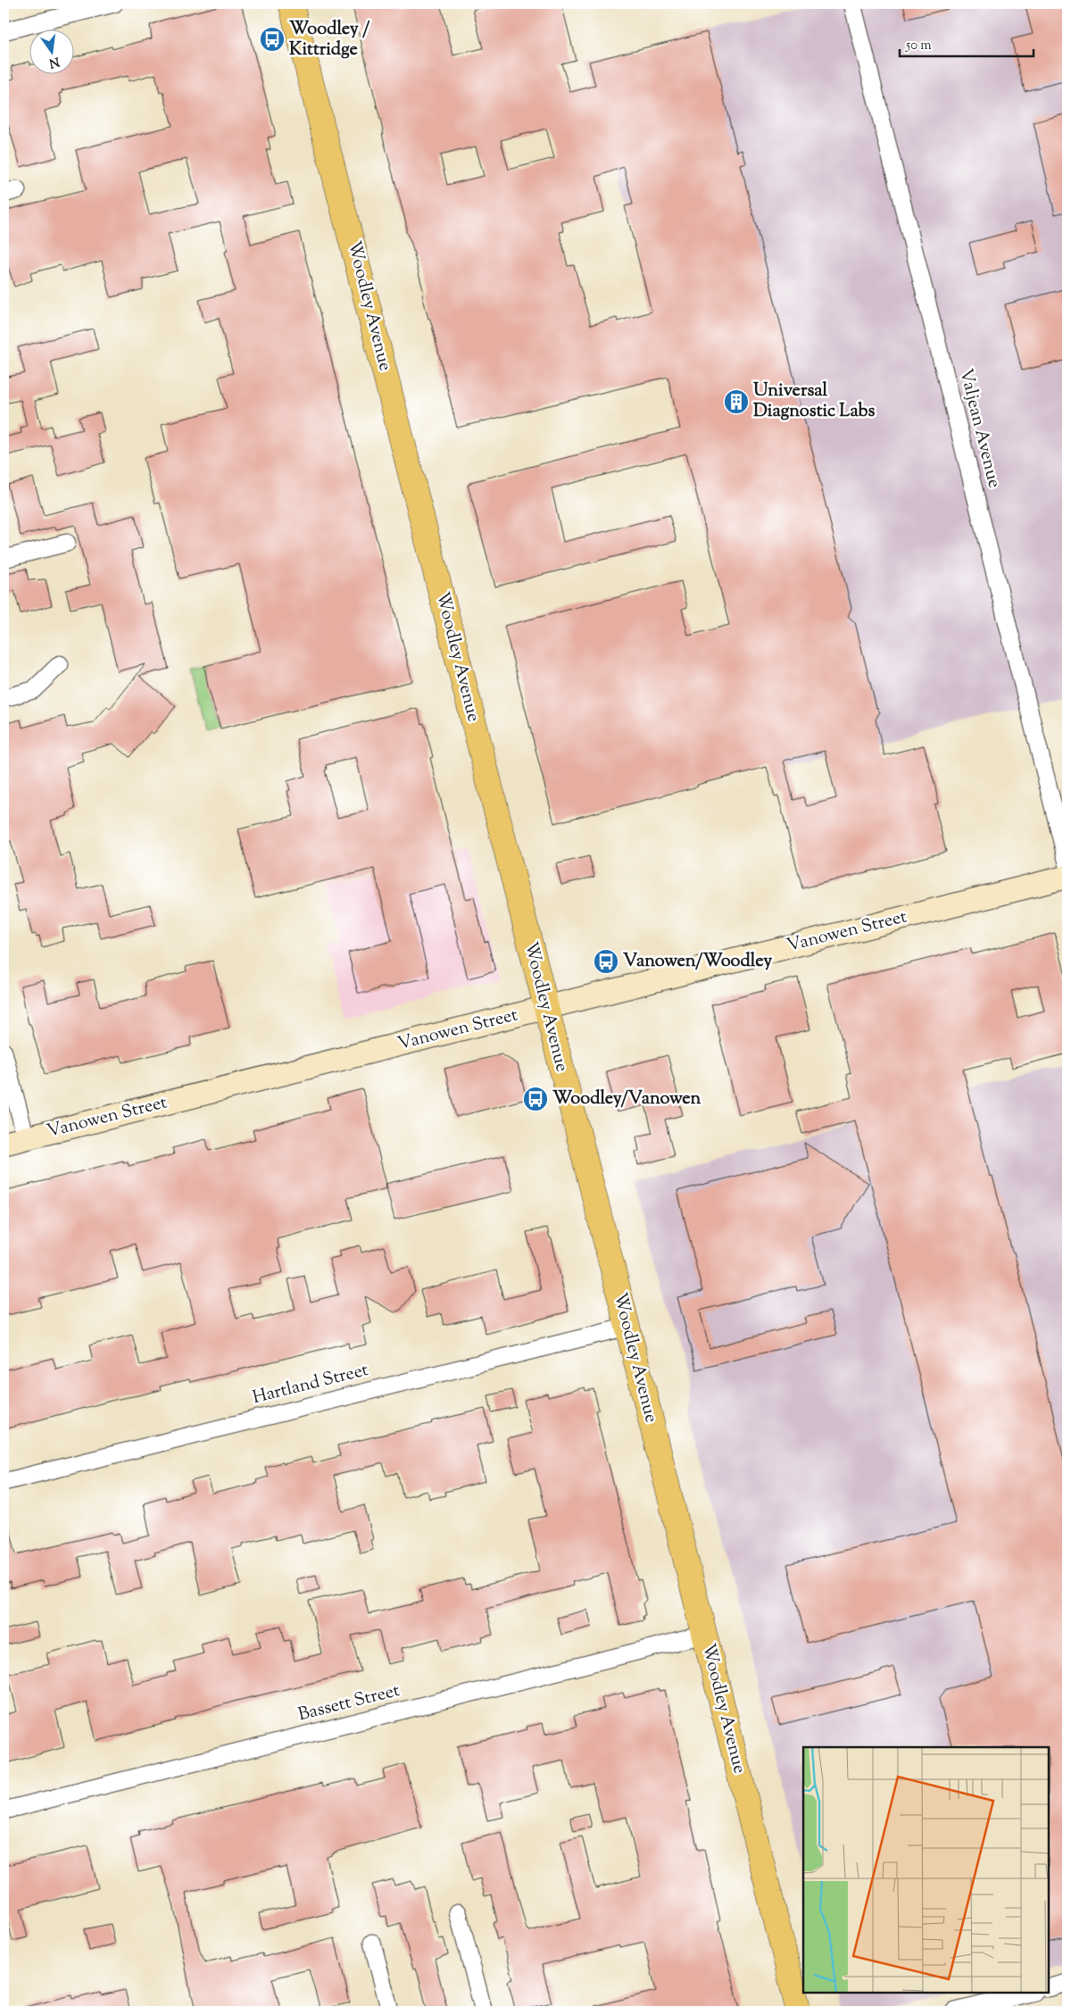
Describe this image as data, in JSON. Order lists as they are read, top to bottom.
{
  "streets": {
    "main road": ["Woodley Avenue", "Vanowen Street"],
    "street": ["Valjean Avenue", "Hartland Street", "Bassett Street"]
  },
  "crossings": [
    ["Woodley Avenue", "Vanowen Street"],
    ["Woodley Avenue", "Hartland Street"],
    ["Woodley Avenue", "Bassett Street"]
  ],
  "places": {
    "bus stop": ["Woodley / Kittridge", "Vanowen/Woodley", "Woodley/Vanowen"],
    "building": ["Universal Diagnostic Labs"]
  },
  "scale_bar": "50 m",
  "north": "bottom"
}
